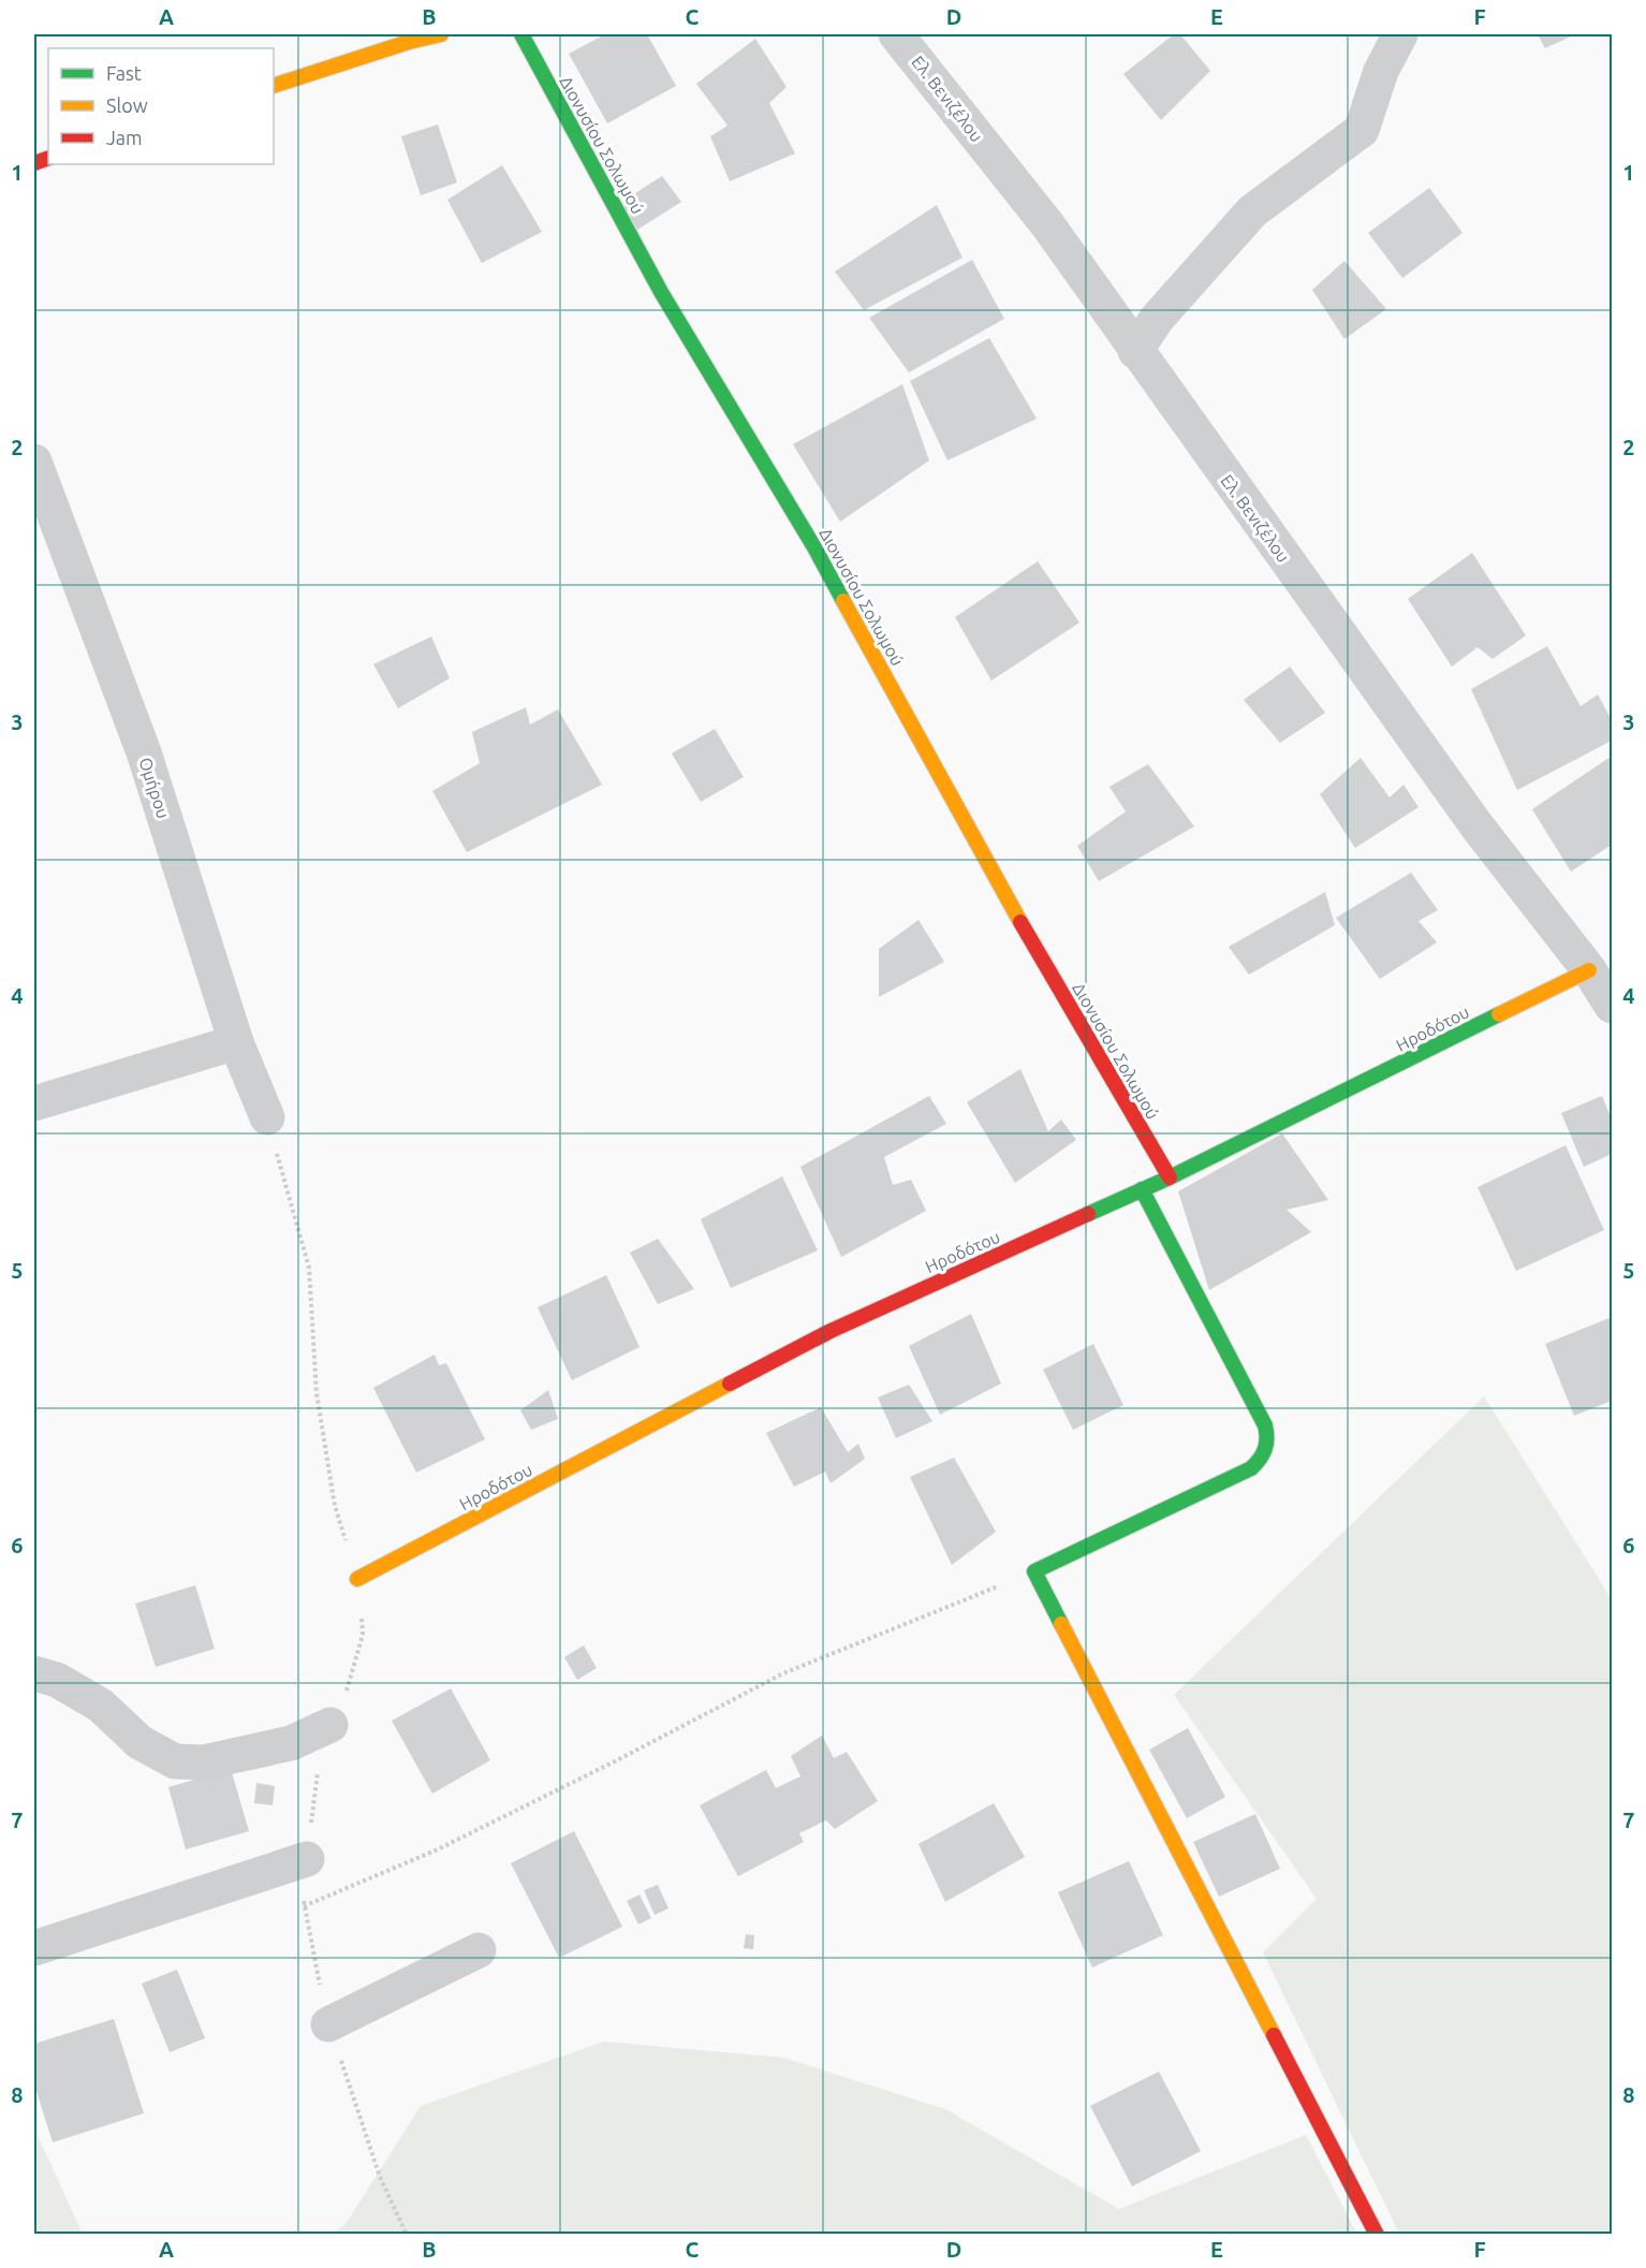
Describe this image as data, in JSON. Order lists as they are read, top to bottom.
{
  "streets": {
    "street": [
      "Ελ. Βενιζέλου",
      "Διονυσίου Σολωμού",
      "Ομήρου",
      "Ηροδότου"
    ]
  },
  "crossings": [
    ["Ελ. Βενιζέλου", "Ηροδότου"],
    ["Διονυσίου Σολωμού", "Ηροδότου"]
  ],
  "legend": ["Fast", "Slow", "Jam"],
  "grid": {
    "columns": [
      "A",
      "B",
      "C",
      "D",
      "E",
      "F"
    ],
    "rows": [
      "1",
      "2",
      "3",
      "4",
      "5",
      "6",
      "7",
      "8"
    ]
  }
}
